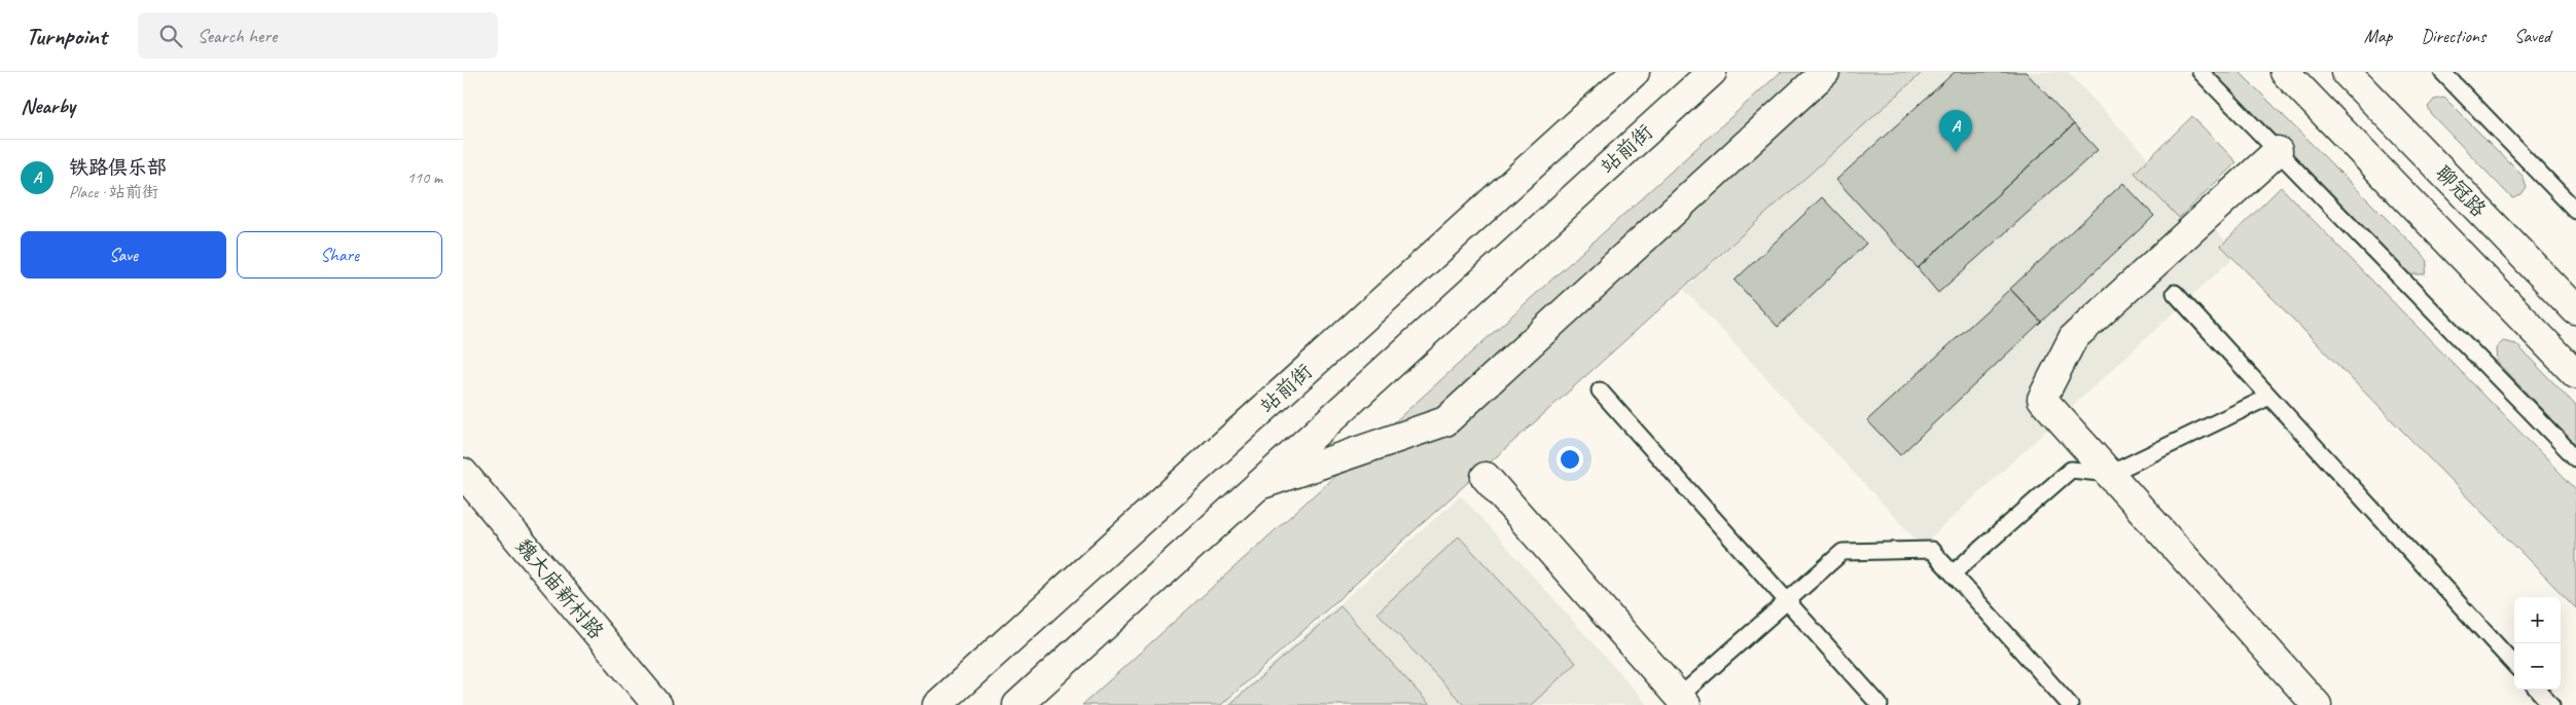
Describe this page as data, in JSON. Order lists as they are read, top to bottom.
{
  "streets": {
    "main road": ["站前街", "聊冠路", "魏大庙新村路"]
  },
  "page": {
    "header": "Turnpoint",
    "search": "Search here",
    "nav": ["Map", "Directions", "Saved"],
    "heading": "Nearby",
    "pins": "A",
    "list": [
      {
        "mark": "A",
        "name": "铁路俱乐部",
        "note": "Place · 站前街",
        "value": "110 m"
      }
    ],
    "buttons": ["Save", "Share"],
    "map_buttons": ["+", "−"]
  }
}
